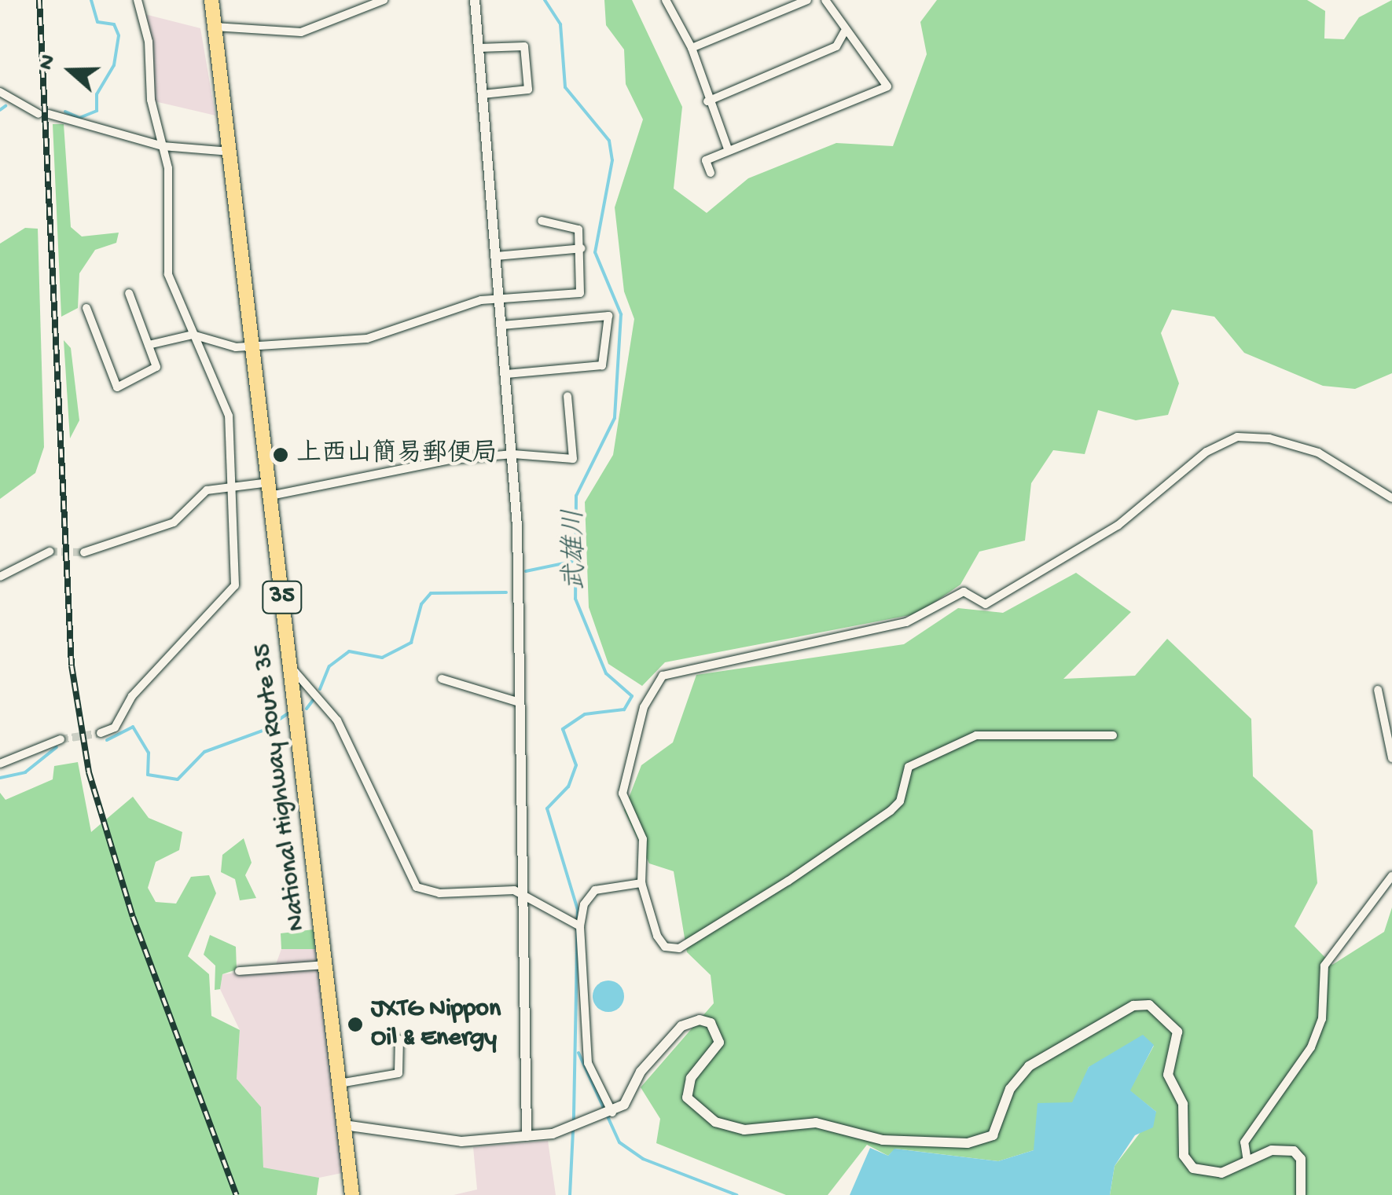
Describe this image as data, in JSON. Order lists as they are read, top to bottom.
{
  "streets": {
    "highway": ["35", "National Highway Route 35"]
  },
  "water": ["武雄川"],
  "places": ["上西山簡易郵便局", "JXTG Nippon Oil & Energy"],
  "north": "left"
}
